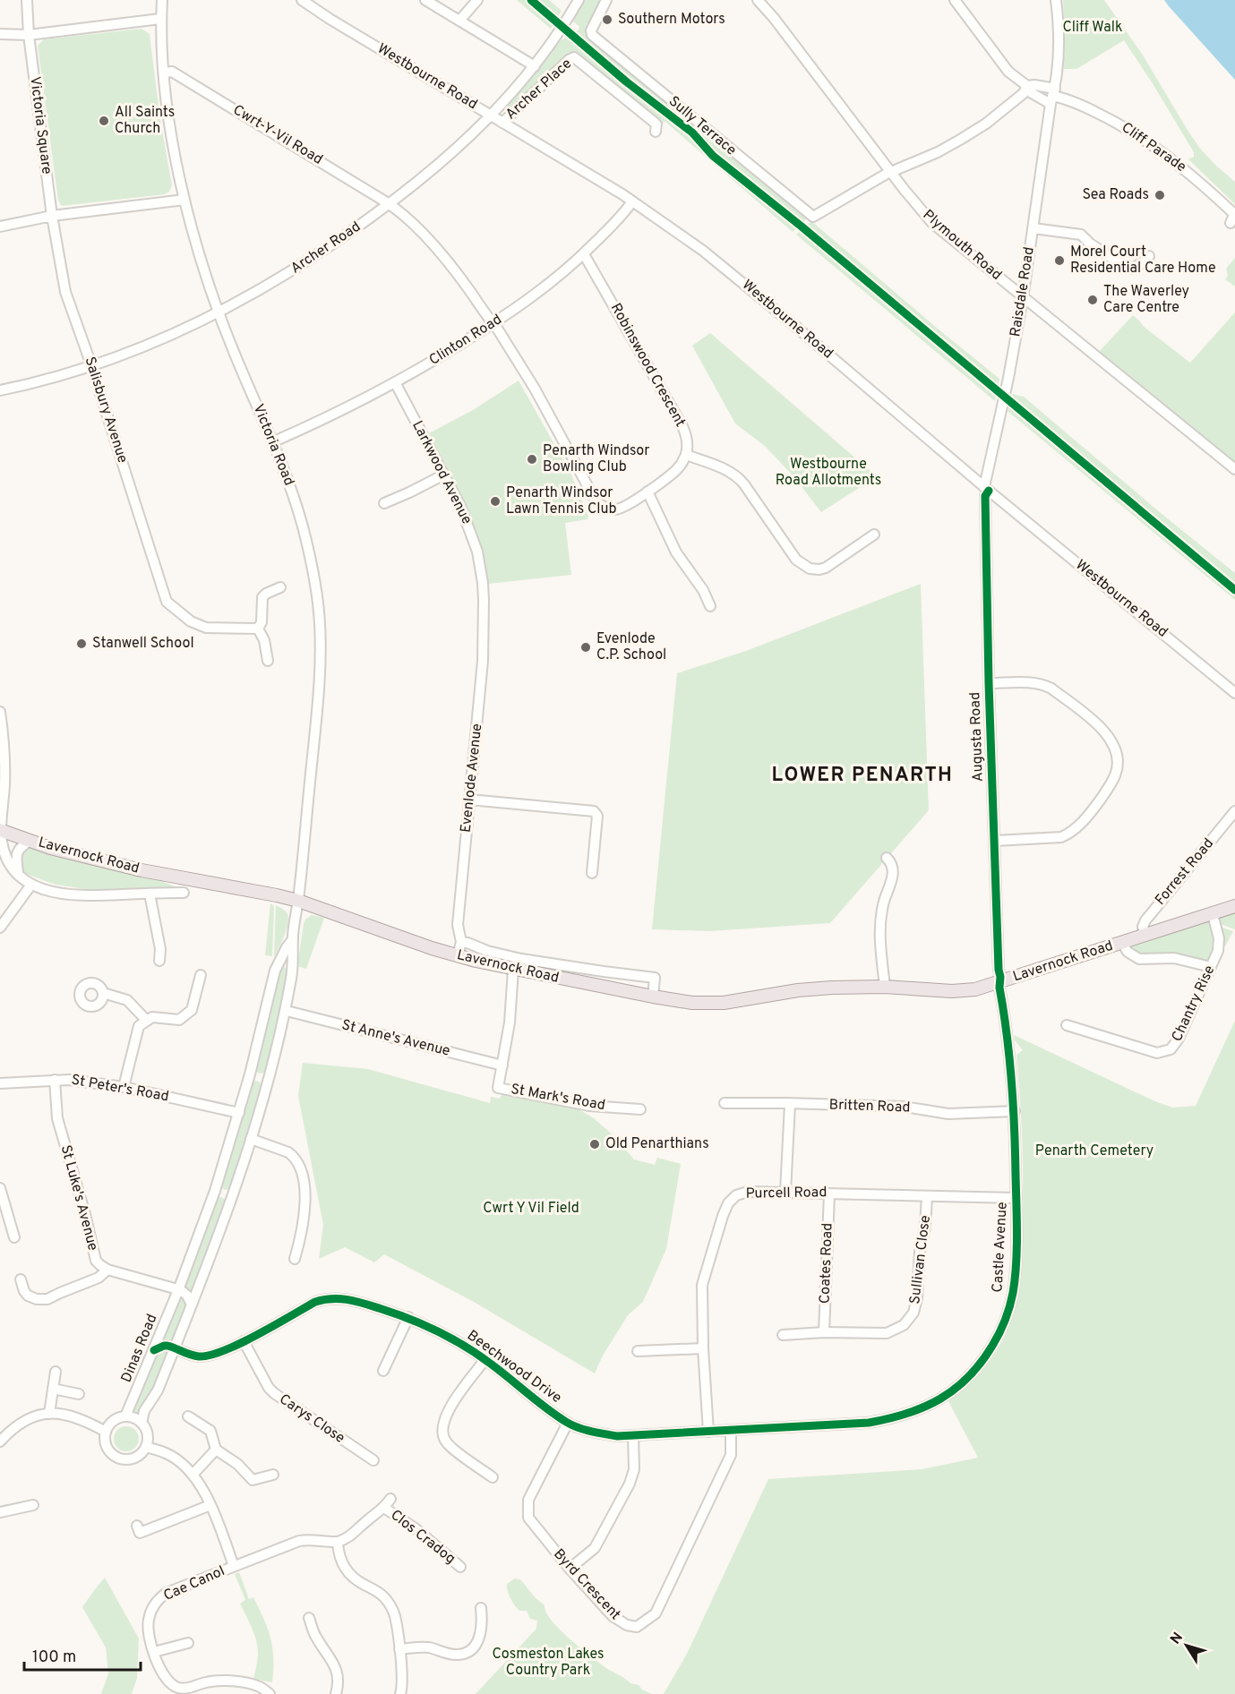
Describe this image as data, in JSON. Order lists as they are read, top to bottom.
{
  "streets": {
    "main road": ["Lavernock Road"],
    "street": [
      "Westbourne Road",
      "Archer Place",
      "Victoria Square",
      "Sully Terrace",
      "Cwrt-Y-Vil Road",
      "Cliff Parade",
      "Plymouth Road",
      "Archer Road",
      "Raisdale Road",
      "Clinton Road",
      "Robinswood Crescent",
      "Salisbury Avenue",
      "Victoria Road",
      "Larkwood Avenue",
      "Augusta Road",
      "Evenlode Avenue",
      "Forrest Road",
      "Chantry Rise",
      "St Anne's Avenue",
      "St Peter's Road",
      "St Mark's Road",
      "Britten Road",
      "Purcell Road",
      "St Luke's Avenue",
      "Castle Avenue",
      "Sullivan Close",
      "Coates Road",
      "Dinas Road",
      "Beechwood Drive",
      "Carys Close",
      "Clos Cradog",
      "Cae Canol",
      "Byrd Crescent"
    ]
  },
  "crossings": [
    ["Westbourne Road", "Archer Place"],
    ["Westbourne Road", "Archer Road"],
    ["Westbourne Road", "Raisdale Road"],
    ["Westbourne Road", "Clinton Road"],
    ["Westbourne Road", "Augusta Road"],
    ["Victoria Square", "Salisbury Avenue"],
    ["Sully Terrace", "Plymouth Road"],
    ["Cwrt-Y-Vil Road", "Archer Road"],
    ["Cwrt-Y-Vil Road", "Clinton Road"],
    ["Cwrt-Y-Vil Road", "Victoria Road"],
    ["Cliff Parade", "Raisdale Road"],
    ["Plymouth Road", "Raisdale Road"],
    ["Archer Road", "Salisbury Avenue"],
    ["Archer Road", "Victoria Road"],
    ["Raisdale Road", "Augusta Road"],
    ["Clinton Road", "Robinswood Crescent"],
    ["Clinton Road", "Victoria Road"],
    ["Clinton Road", "Larkwood Avenue"],
    ["Victoria Road", "Lavernock Road"],
    ["Victoria Road", "Dinas Road"],
    ["Larkwood Avenue", "Evenlode Avenue"],
    ["Augusta Road", "Lavernock Road"],
    ["Augusta Road", "Castle Avenue"],
    ["Evenlode Avenue", "Lavernock Road"],
    ["Lavernock Road", "Forrest Road"],
    ["Lavernock Road", "Chantry Rise"],
    ["Lavernock Road", "St Mark's Road"],
    ["Lavernock Road", "Castle Avenue"],
    ["Lavernock Road", "Dinas Road"],
    ["St Anne's Avenue", "St Mark's Road"],
    ["St Peter's Road", "St Luke's Avenue"],
    ["St Peter's Road", "Dinas Road"],
    ["Britten Road", "Castle Avenue"],
    ["Purcell Road", "Castle Avenue"],
    ["Purcell Road", "Sullivan Close"],
    ["Purcell Road", "Coates Road"],
    ["St Luke's Avenue", "Dinas Road"],
    ["Castle Avenue", "Beechwood Drive"],
    ["Castle Avenue", "Byrd Crescent"],
    ["Sullivan Close", "Coates Road"],
    ["Dinas Road", "Beechwood Drive"],
    ["Beechwood Drive", "Carys Close"],
    ["Beechwood Drive", "Byrd Crescent"]
  ],
  "districts": ["LOWER PENARTH"],
  "parks": [
    "Cliff Walk",
    "Westbourne Road Allotments",
    "Penarth Cemetery",
    "Cwrt Y Vil Field",
    "Cosmeston Lakes Country Park"
  ],
  "places": [
    "Southern Motors",
    "All Saints Church",
    "Sea Roads",
    "Morel Court Residential Care Home",
    "The Waverley Care Centre",
    "Penarth Windsor Bowling Club",
    "Penarth Windsor Lawn Tennis Club",
    "Stanwell School",
    "Evenlode C.P. School",
    "Old Penarthians"
  ],
  "scale_bar": "100 m",
  "north": "top left"
}
